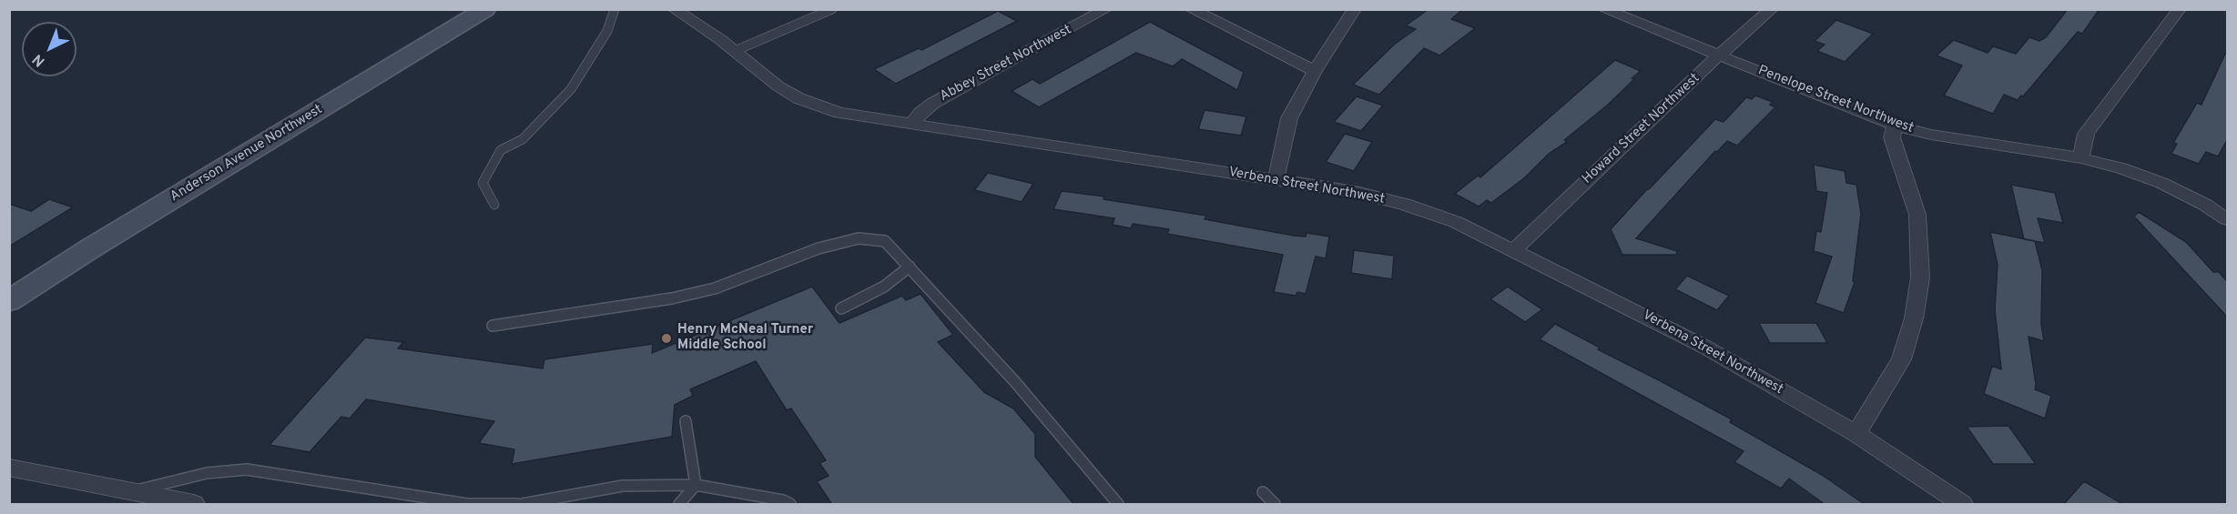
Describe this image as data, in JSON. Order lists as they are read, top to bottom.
{
  "streets": {
    "street": [
      "Abbey Street Northwest",
      "Penelope Street Northwest",
      "Howard Street Northwest",
      "Anderson Avenue Northwest",
      "Verbena Street Northwest"
    ]
  },
  "crossings": [
    ["Abbey Street Northwest", "Verbena Street Northwest"],
    ["Penelope Street Northwest", "Howard Street Northwest"],
    ["Howard Street Northwest", "Verbena Street Northwest"]
  ],
  "places": ["Henry McNeal Turner Middle School"],
  "north": "bottom left"
}
